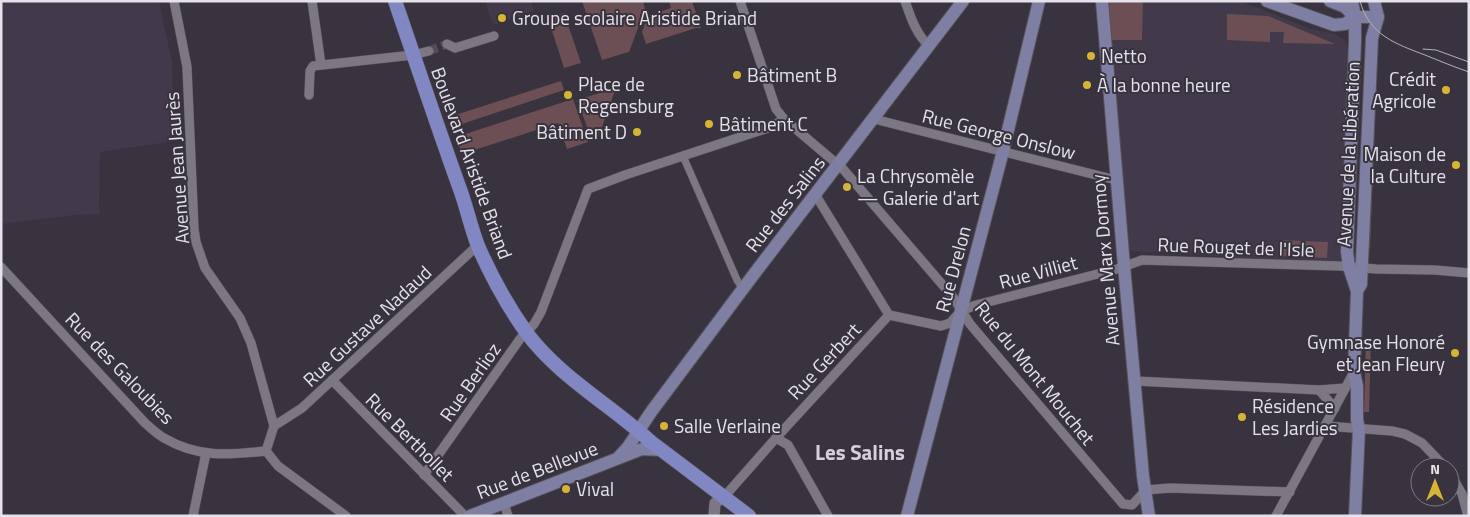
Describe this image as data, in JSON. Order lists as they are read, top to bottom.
{
  "streets": {
    "main road": [
      "Avenue de la Libération",
      "Boulevard Aristide Briand",
      "Rue des Salins",
      "Avenue Marx Dormoy",
      "Rue Drelon",
      "Rue de Bellevue"
    ],
    "street": [
      "Rue George Onslow",
      "Avenue Jean Jaurès",
      "Rue Rouget de l'Isle",
      "Rue Villiet",
      "Rue Gustave Nadaud",
      "Rue Gerbert",
      "Rue des Galoubies",
      "Rue du Mont Mouchet",
      "Rue Berlioz",
      "Rue Berthollet"
    ]
  },
  "crossings": [
    ["Rue George Onslow", "Rue des Salins"],
    ["Rue George Onslow", "Avenue Marx Dormoy"],
    ["Rue George Onslow", "Rue Drelon"],
    ["Avenue de la Libération", "Rue Rouget de l'Isle"],
    ["Boulevard Aristide Briand", "Rue des Salins"],
    ["Boulevard Aristide Briand", "Rue Gustave Nadaud"],
    ["Boulevard Aristide Briand", "Rue Gerbert"],
    ["Boulevard Aristide Briand", "Rue Berlioz"],
    ["Boulevard Aristide Briand", "Rue de Bellevue"],
    ["Avenue Jean Jaurès", "Rue Gustave Nadaud"],
    ["Rue des Salins", "Rue du Mont Mouchet"],
    ["Rue des Salins", "Rue de Bellevue"],
    ["Rue Rouget de l'Isle", "Avenue Marx Dormoy"],
    ["Rue Rouget de l'Isle", "Rue Villiet"],
    ["Avenue Marx Dormoy", "Rue Villiet"],
    ["Avenue Marx Dormoy", "Rue du Mont Mouchet"],
    ["Rue Drelon", "Rue Villiet"],
    ["Rue Drelon", "Rue du Mont Mouchet"],
    ["Rue Villiet", "Rue Gerbert"],
    ["Rue Villiet", "Rue du Mont Mouchet"],
    ["Rue Gustave Nadaud", "Rue Berthollet"],
    ["Rue du Mont Mouchet", "Rue Berlioz"],
    ["Rue Berlioz", "Rue Berthollet"]
  ],
  "districts": ["Les Salins"],
  "places": [
    "Groupe scolaire Aristide Briand",
    "Netto",
    "Bâtiment B",
    "À la bonne heure",
    "Crédit Agricole",
    "Place de Regensburg",
    "Bâtiment C",
    "Bâtiment D",
    "Maison de la Culture",
    "La Chrysomèle — Galerie d'art",
    "Gymnase Honoré et Jean Fleury",
    "Résidence Les Jardies",
    "Salle Verlaine",
    "Vival"
  ],
  "north": "top"
}
